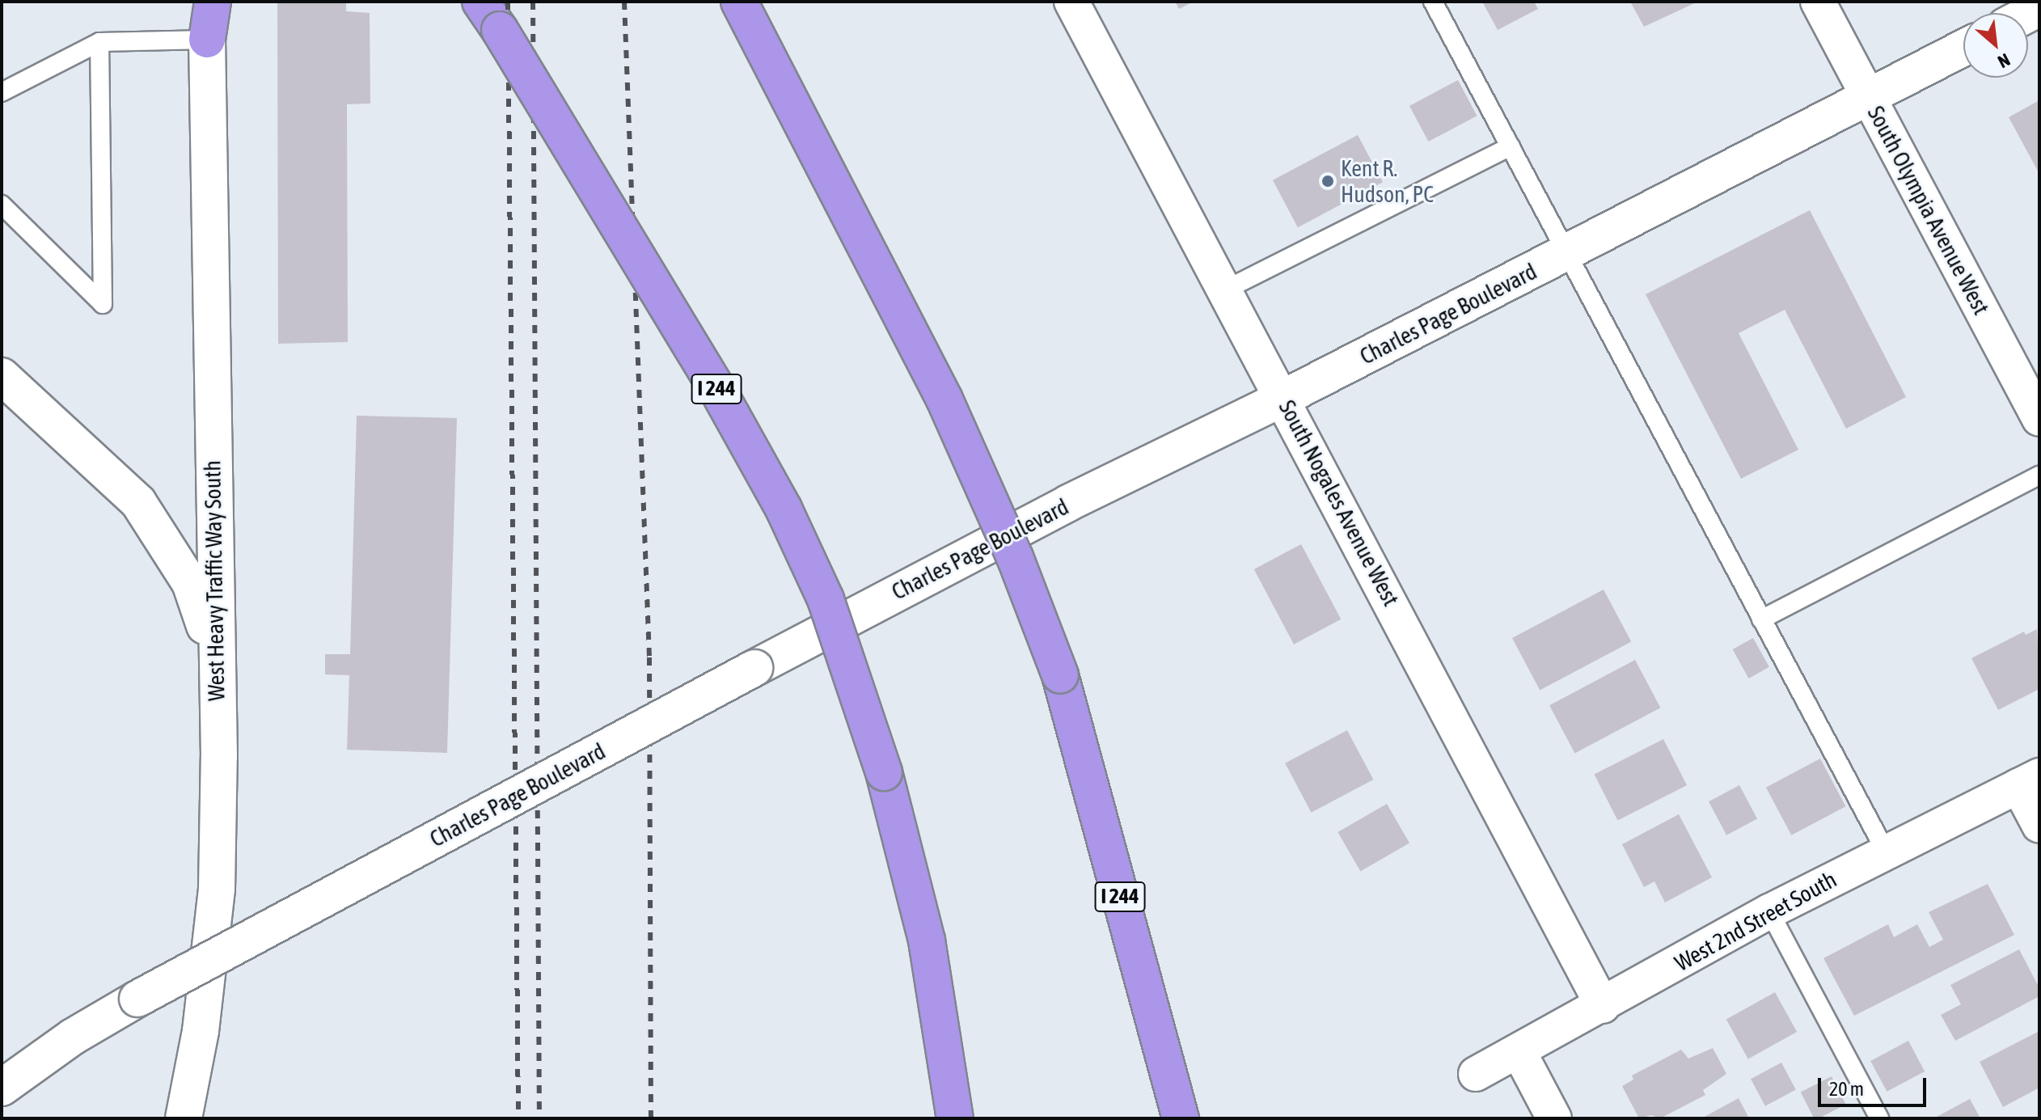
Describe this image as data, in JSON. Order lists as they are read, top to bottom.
{
  "streets": {
    "highway": ["I 244"],
    "main road": ["Charles Page Boulevard", "West Heavy Traffic Way South"],
    "street": ["South Olympia Avenue West", "South Nogales Avenue West", "West 2nd Street South"]
  },
  "crossings": [
    ["South Olympia Avenue West", "Charles Page Boulevard"],
    ["Charles Page Boulevard", "South Nogales Avenue West"],
    ["South Nogales Avenue West", "West 2nd Street South"]
  ],
  "places": ["Kent R. Hudson, PC"],
  "scale_bar": "20 m",
  "north": "bottom right"
}
